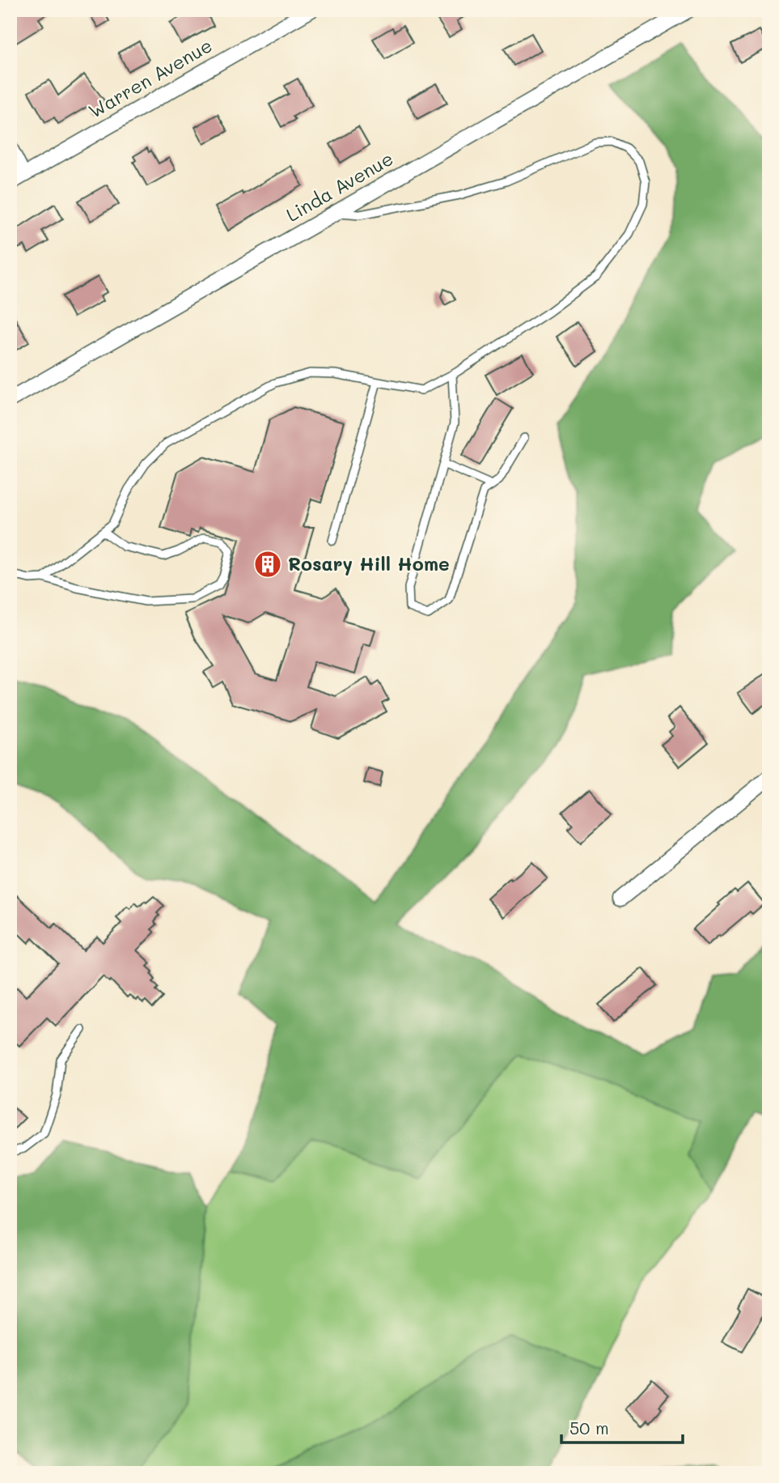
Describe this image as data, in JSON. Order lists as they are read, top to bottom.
{
  "streets": {
    "street": ["Warren Avenue", "Linda Avenue"]
  },
  "places": {
    "building": ["Rosary Hill Home"]
  },
  "scale_bar": "50 m"
}
